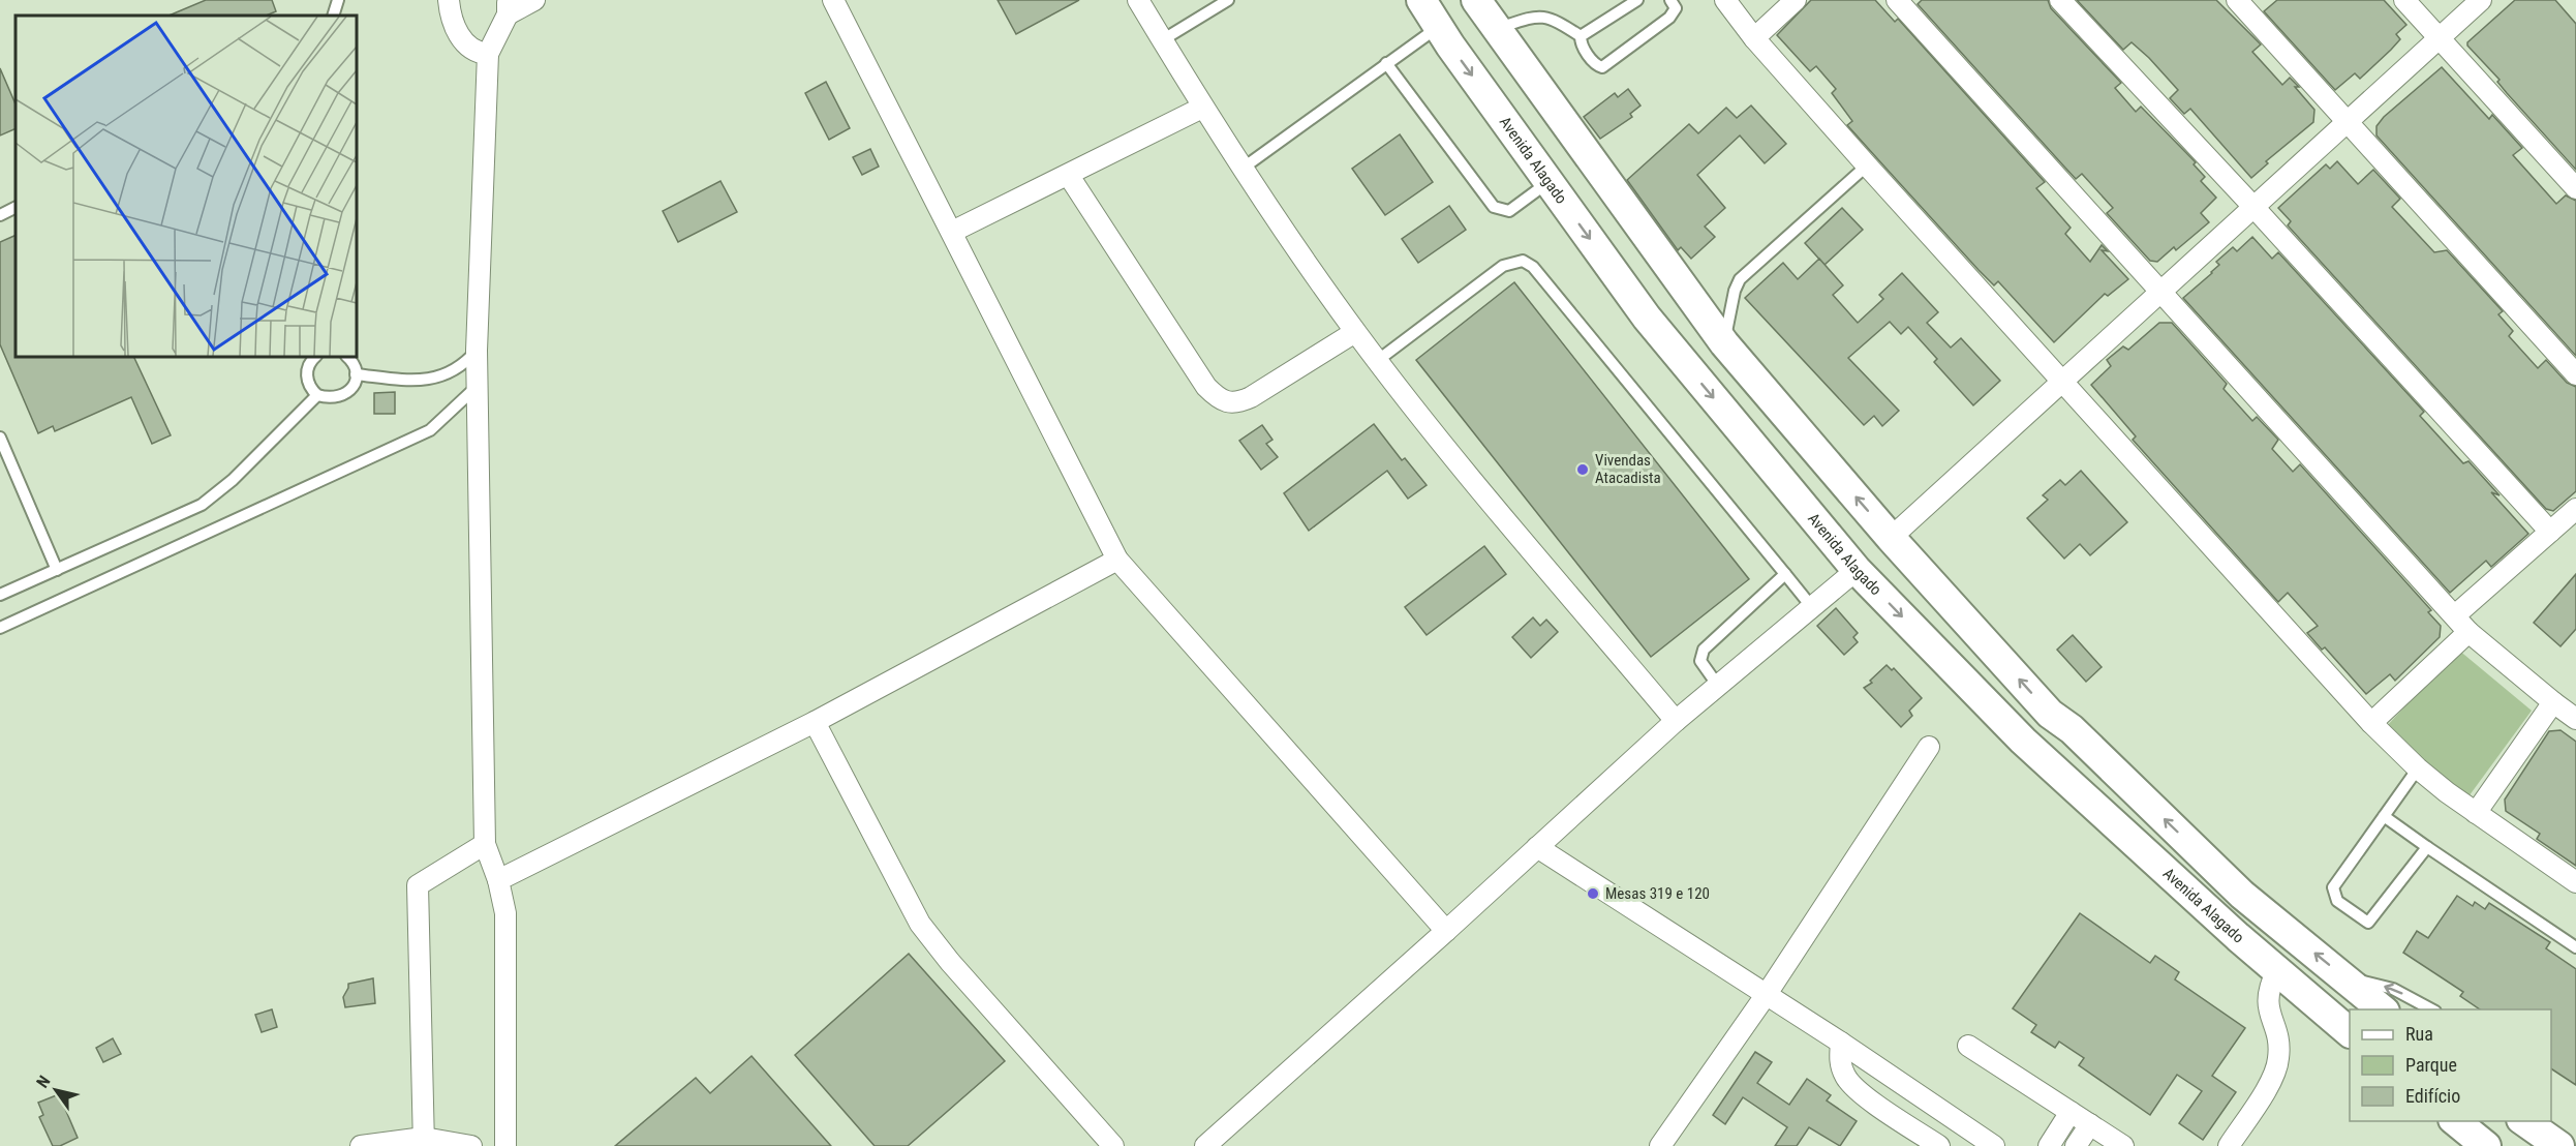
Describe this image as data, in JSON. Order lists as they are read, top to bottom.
{
  "streets": {
    "main road": ["Avenida Alagado"]
  },
  "places": ["Vivendas Atacadista", "Mesas 319 e 120"],
  "legend": ["Rua", "Parque", "Edifício"],
  "north": "top left"
}
